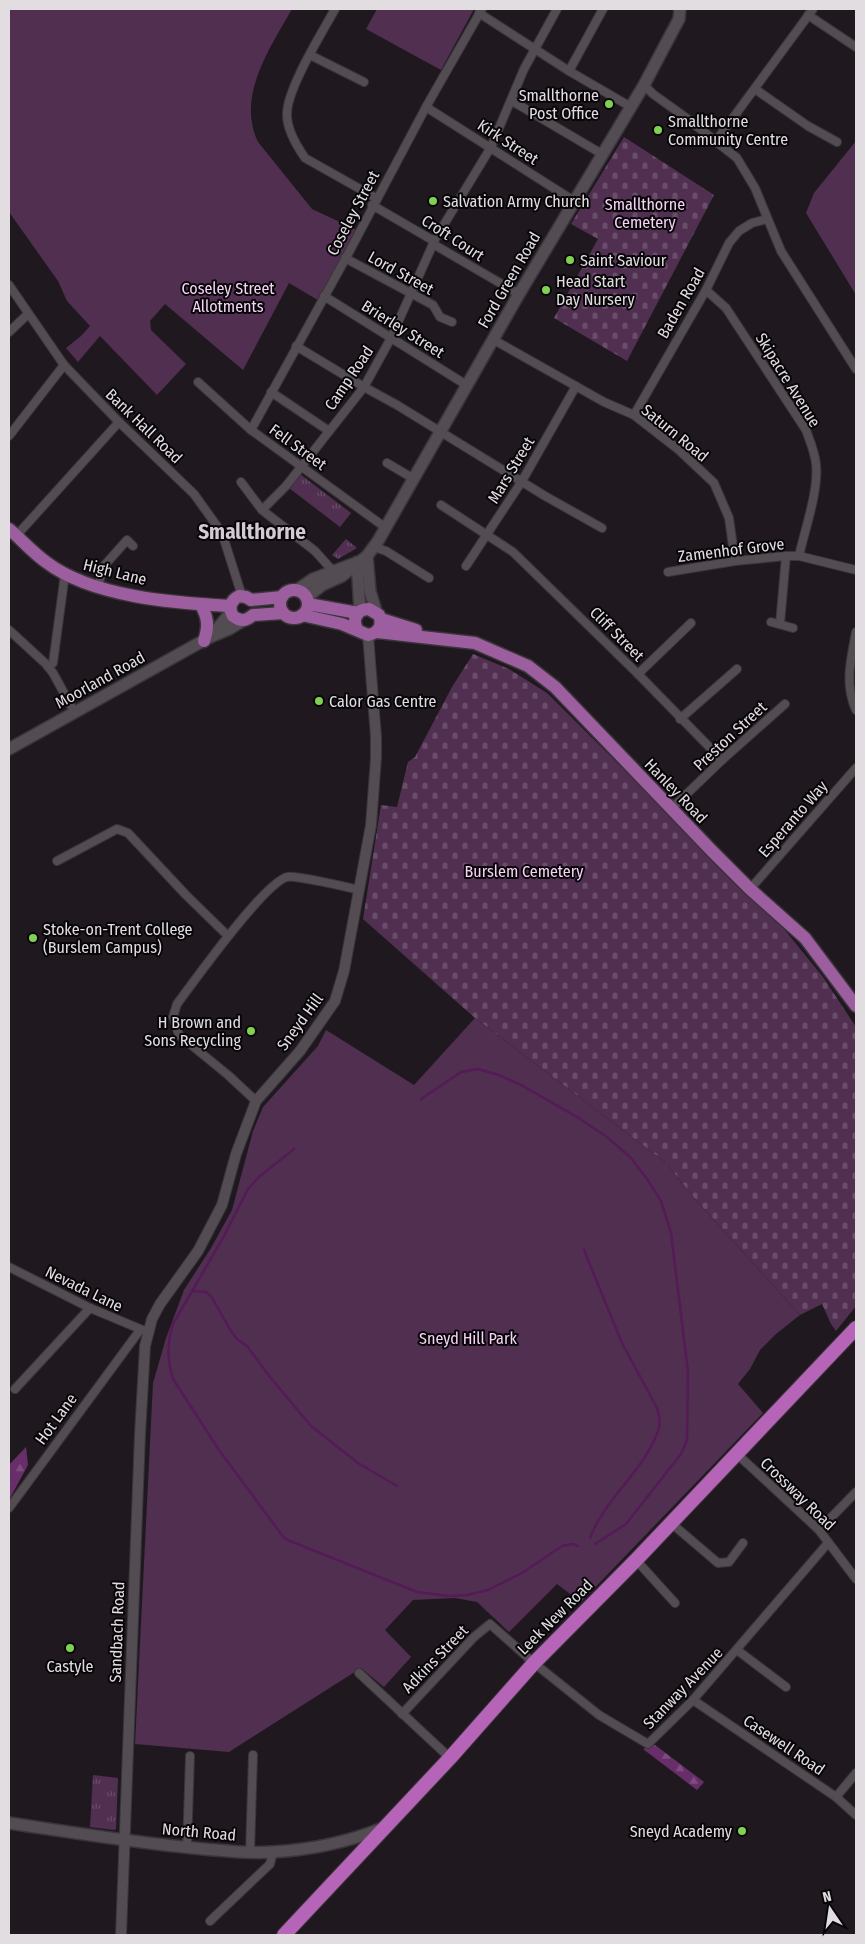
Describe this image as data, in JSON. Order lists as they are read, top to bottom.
{
  "streets": {
    "highway": ["Leek New Road"],
    "main road": [
      "Ford Green Road",
      "High Lane",
      "Moorland Road",
      "Hanley Road",
      "North Road"
    ],
    "street": [
      "Kirk Street",
      "Coseley Street",
      "Croft Court",
      "Lord Street",
      "Baden Road",
      "Brierley Street",
      "Camp Road",
      "Skipacre Avenue",
      "Bank Hall Road",
      "Saturn Road",
      "Fell Street",
      "Mars Street",
      "Zamenhof Grove",
      "Cliff Street",
      "Preston Street",
      "Esperanto Way",
      "Sneyd Hill",
      "Nevada Lane",
      "Hot Lane",
      "Crossway Road",
      "Sandbach Road",
      "Adkins Street",
      "Stanway Avenue",
      "Casewell Road"
    ]
  },
  "crossings": [
    ["Kirk Street", "Coseley Street"],
    ["Kirk Street", "Ford Green Road"],
    ["Kirk Street", "Camp Road"],
    ["Coseley Street", "Croft Court"],
    ["Coseley Street", "Lord Street"],
    ["Coseley Street", "Brierley Street"],
    ["Coseley Street", "Fell Street"],
    ["Croft Court", "Ford Green Road"],
    ["Croft Court", "Camp Road"],
    ["Lord Street", "Camp Road"],
    ["Ford Green Road", "Brierley Street"],
    ["Ford Green Road", "Saturn Road"],
    ["Ford Green Road", "Fell Street"],
    ["Baden Road", "Skipacre Avenue"],
    ["Baden Road", "Saturn Road"],
    ["Brierley Street", "Camp Road"],
    ["Camp Road", "Fell Street"],
    ["Skipacre Avenue", "Zamenhof Grove"],
    ["Bank Hall Road", "High Lane"],
    ["Bank Hall Road", "Moorland Road"],
    ["Saturn Road", "Mars Street"],
    ["Saturn Road", "Zamenhof Grove"],
    ["Mars Street", "Cliff Street"],
    ["High Lane", "Moorland Road"],
    ["Cliff Street", "Preston Street"],
    ["Preston Street", "Hanley Road"],
    ["Hanley Road", "Esperanto Way"],
    ["Hanley Road", "Sneyd Hill"],
    ["Sneyd Hill", "Nevada Lane"],
    ["Sneyd Hill", "Hot Lane"],
    ["Sneyd Hill", "Sandbach Road"],
    ["Nevada Lane", "Hot Lane"],
    ["Nevada Lane", "Sandbach Road"],
    ["Hot Lane", "Sandbach Road"],
    ["Crossway Road", "Leek New Road"],
    ["Crossway Road", "Stanway Avenue"],
    ["Leek New Road", "Adkins Street"],
    ["Leek New Road", "Stanway Avenue"],
    ["Leek New Road", "North Road"],
    ["Sandbach Road", "North Road"],
    ["Adkins Street", "Stanway Avenue"],
    ["Stanway Avenue", "Casewell Road"]
  ],
  "districts": ["Smallthorne"],
  "parks": [
    "Smallthorne Cemetery",
    "Coseley Street Allotments",
    "Burslem Cemetery",
    "Sneyd Hill Park"
  ],
  "places": [
    "Smallthorne Post Office",
    "Smallthorne Community Centre",
    "Salvation Army Church",
    "Saint Saviour",
    "Head Start Day Nursery",
    "Calor Gas Centre",
    "Stoke-on-Trent College (Burslem Campus)",
    "H Brown and Sons Recycling",
    "Castyle",
    "Sneyd Academy"
  ],
  "north": "top"
}
